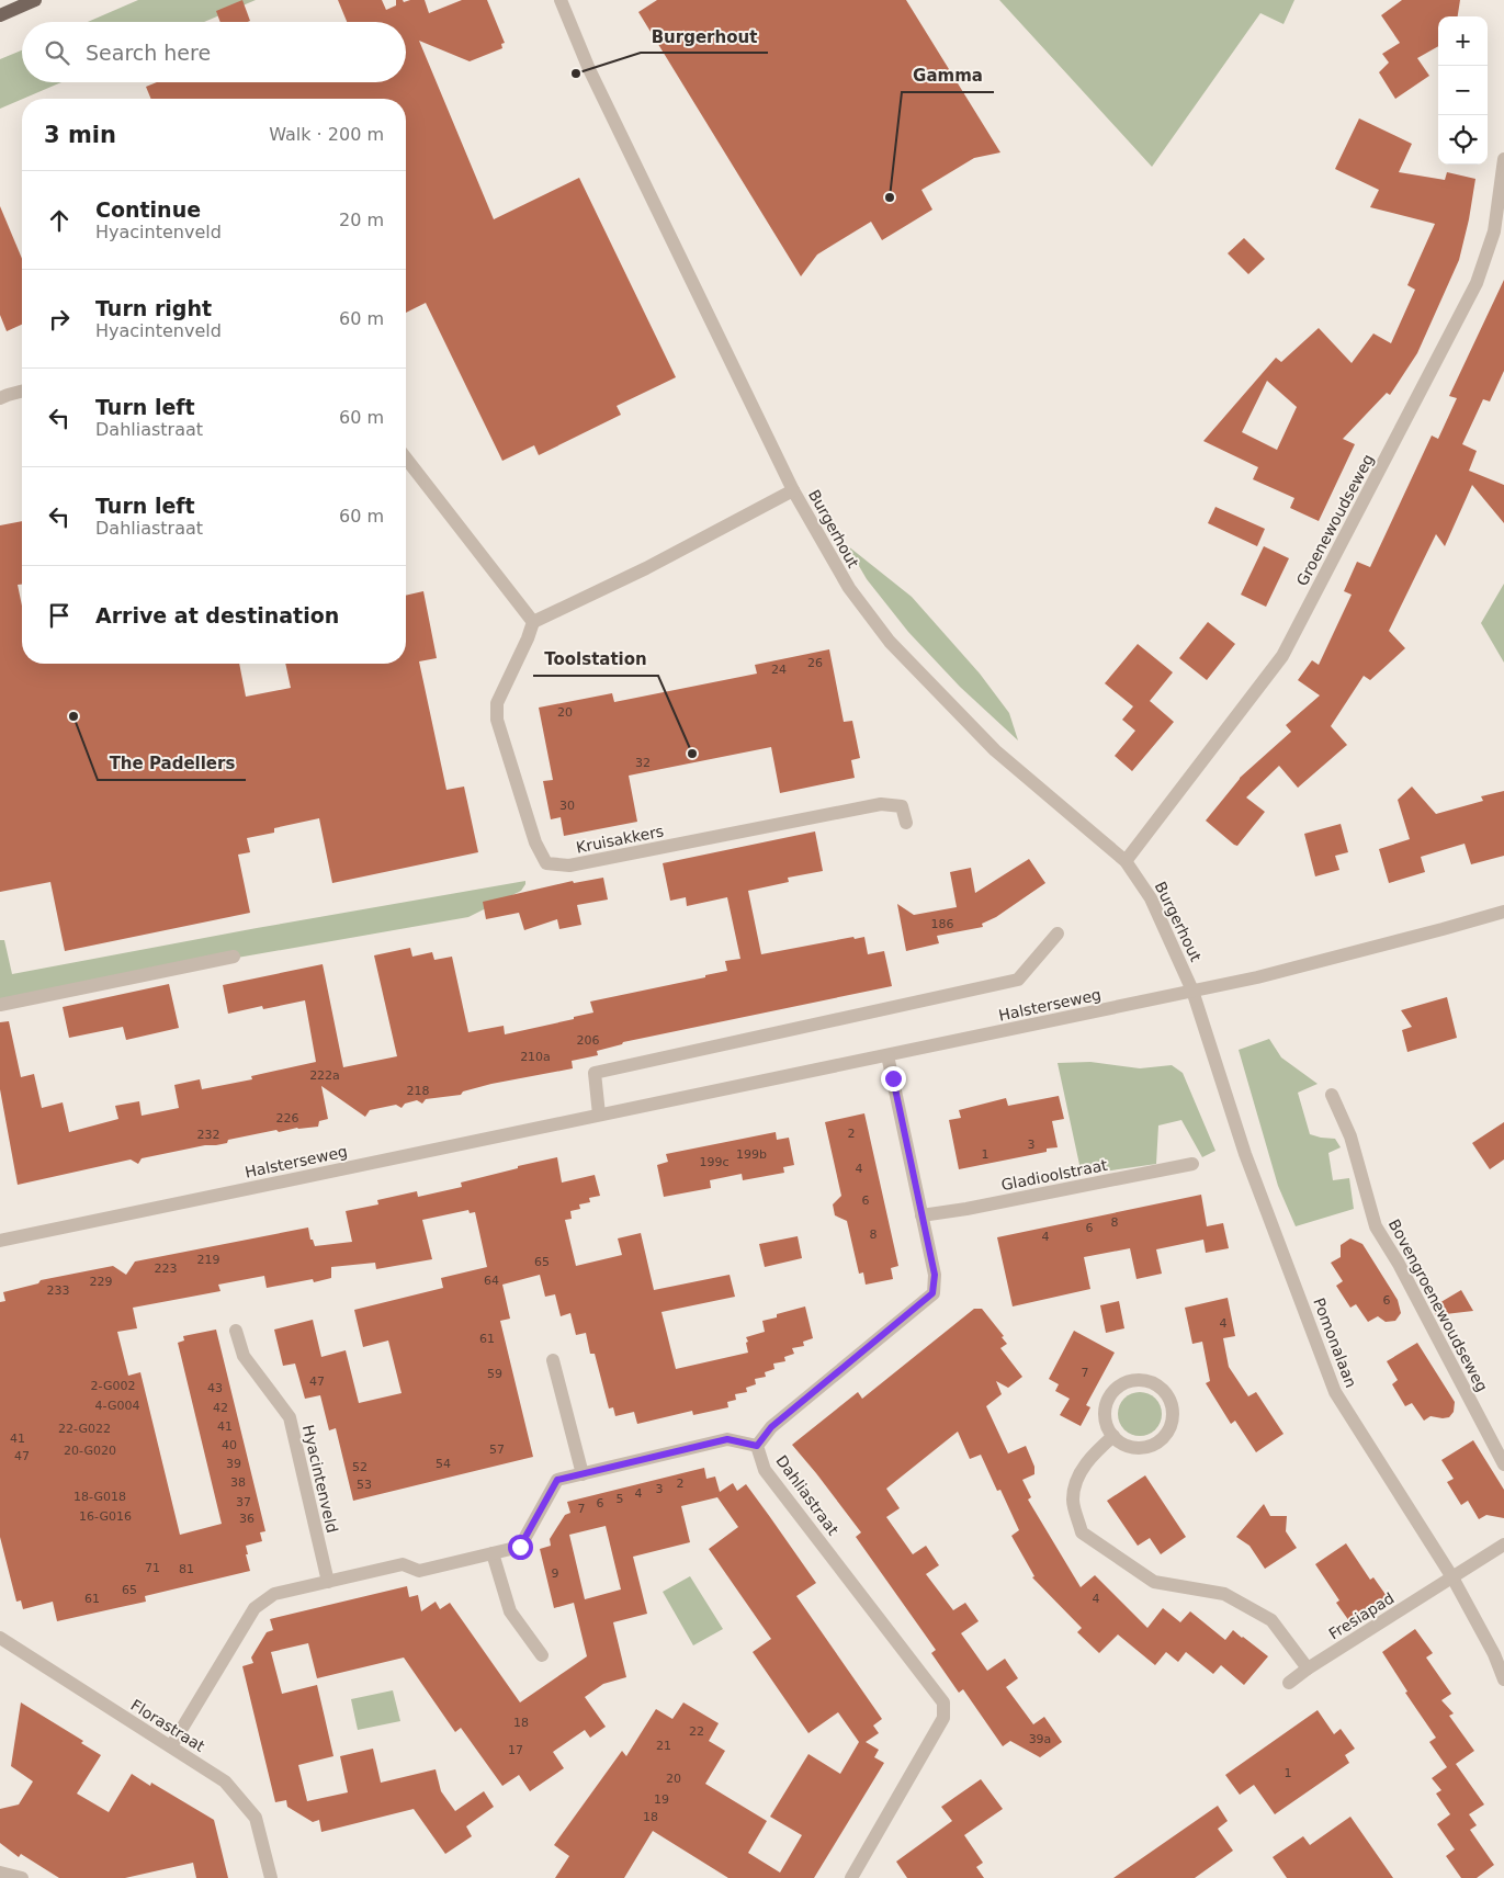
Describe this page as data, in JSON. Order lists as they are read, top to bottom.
{
  "streets": {
    "street": [
      "Groenewoudseweg",
      "Burgerhout",
      "Kruisakkers",
      "Halsterseweg",
      "Gladioolstraat",
      "Bovengroenewoudseweg",
      "Pomonalaan",
      "Hyacintenveld",
      "Dahliastraat",
      "Fresiapad",
      "Florastraat"
    ]
  },
  "crossings": [
    ["Groenewoudseweg", "Burgerhout"],
    ["Burgerhout", "Halsterseweg"],
    ["Burgerhout", "Pomonalaan"],
    ["Halsterseweg", "Pomonalaan"],
    ["Halsterseweg", "Dahliastraat"],
    ["Gladioolstraat", "Dahliastraat"],
    ["Pomonalaan", "Fresiapad"]
  ],
  "places": [
    "Burgerhout",
    "Gamma",
    "The Padellers",
    "Toolstation"
  ],
  "house_numbers": [
    "26",
    "24",
    "20",
    "32",
    "30",
    "186",
    "206",
    "210a",
    "222a",
    "218",
    "226",
    "2",
    "232",
    "3",
    "199b",
    "1",
    "199c",
    "4",
    "6",
    "8",
    "6",
    "8",
    "4",
    "219",
    "65",
    "223",
    "64",
    "229",
    "233",
    "6",
    "4",
    "61",
    "7",
    "59",
    "47",
    "2-G002",
    "43",
    "4-G004",
    "42",
    "41",
    "22-G022",
    "41",
    "40",
    "57",
    "20-G020",
    "47",
    "39",
    "54",
    "52",
    "38",
    "2",
    "53",
    "3",
    "4",
    "18-G018",
    "5",
    "37",
    "6",
    "7",
    "16-G016",
    "36",
    "71",
    "81",
    "9",
    "65",
    "61",
    "4",
    "18",
    "22",
    "39a",
    "21",
    "17",
    "1",
    "20",
    "19",
    "18"
  ],
  "page": {
    "map_buttons": ["+", "−"],
    "search": "Search here",
    "heading": ["3 min", "Walk · 200 m"],
    "list": [
      ["Continue", "Hyacintenveld", "20 m"],
      ["Turn right", "Hyacintenveld", "60 m"],
      ["Turn left", "Dahliastraat", "60 m"],
      ["Turn left", "Dahliastraat", "60 m"],
      "Arrive at destination"
    ]
  }
}
